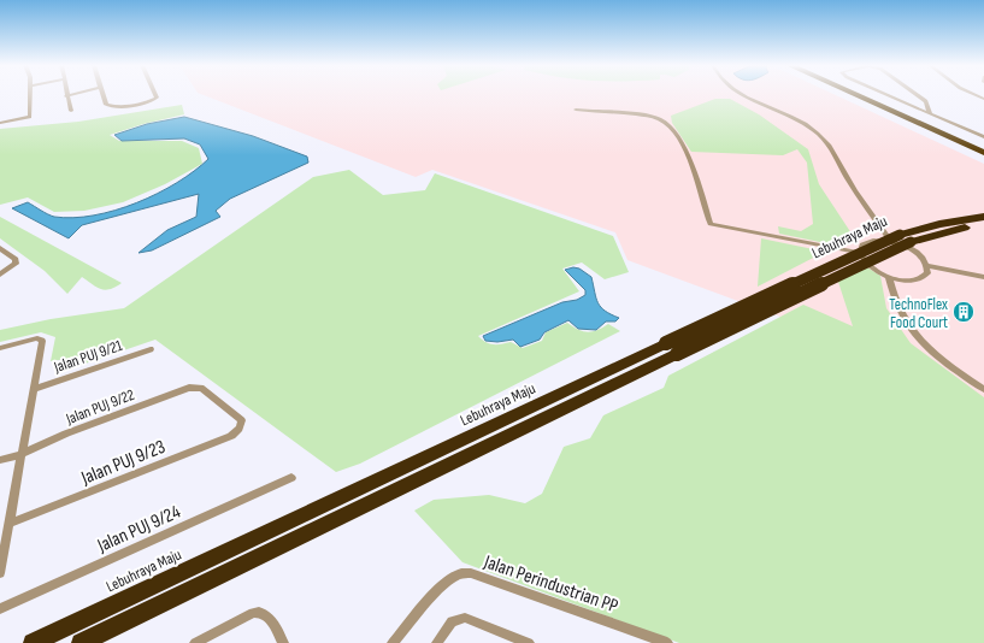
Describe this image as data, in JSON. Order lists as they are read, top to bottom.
{
  "streets": {
    "highway": ["Lebuhraya Maju"],
    "street": [
      "Jalan PUJ 9/21",
      "Jalan PUJ 9/22",
      "Jalan PUJ 9/23",
      "Jalan PUJ 9/24",
      "Jalan Perindustrian PP"
    ]
  },
  "crossings": [
    ["Jalan PUJ 9/22", "Jalan PUJ 9/23"]
  ],
  "places": {
    "building": ["TechnoFlex Food Court"]
  }
}
